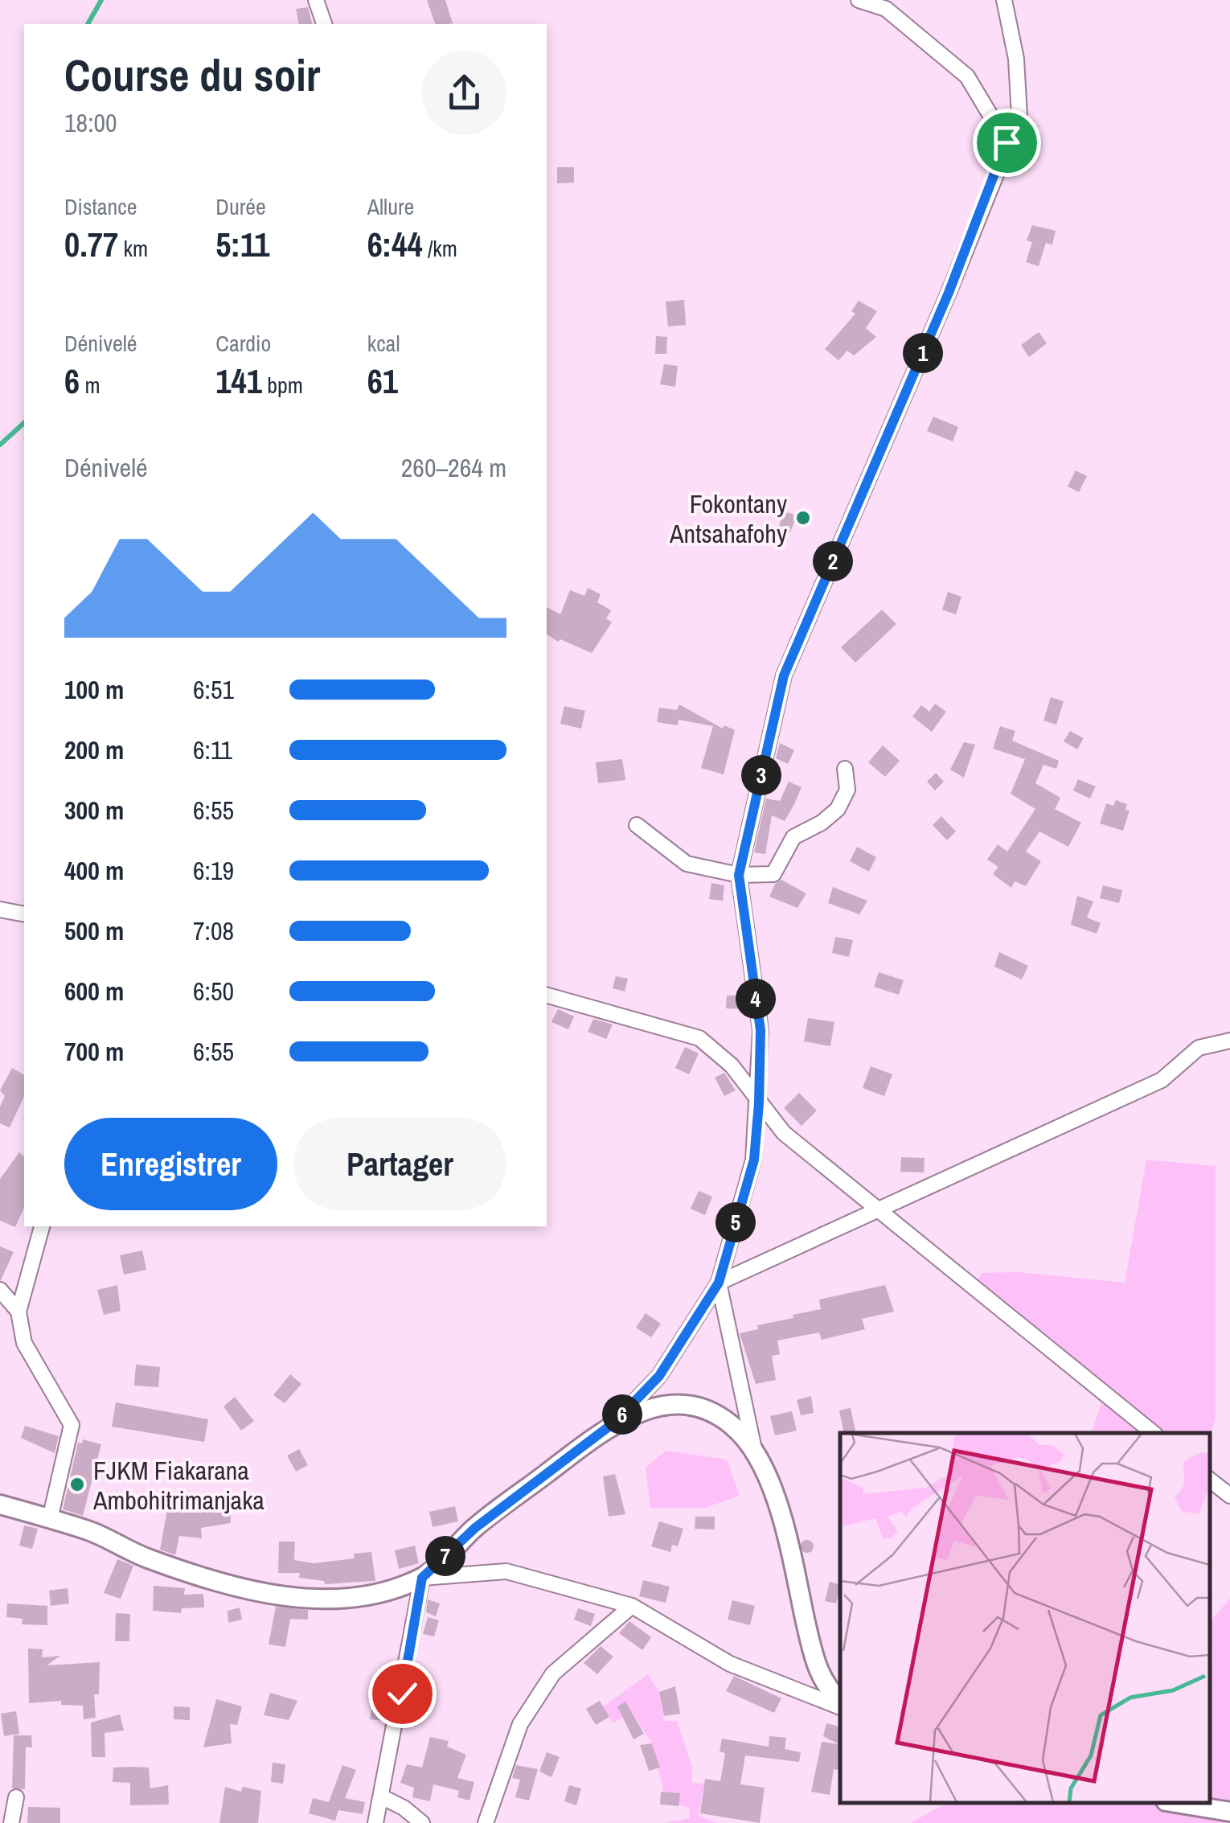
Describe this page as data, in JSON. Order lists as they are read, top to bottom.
{
  "places": ["Fokontany Antsahafohy", "FJKM Fiakarana Ambohitrimanjaka"],
  "page": {
    "heading": ["Course du soir", "18:00"],
    "stats": [
      ["Distance", "0.77 km"],
      ["Durée", "5:11"],
      ["Allure", "6:44 /km"],
      ["Dénivelé", "6 m"],
      ["Cardio", "141 bpm"],
      ["kcal", "61"]
    ],
    "pins": [
      "1",
      "2",
      "3",
      "4",
      "5",
      "6",
      "7"
    ],
    "chart": ["Dénivelé", "260–264 m"],
    "list": [
      {
        "name": "100 m",
        "note": "6:51"
      },
      {
        "name": "200 m",
        "note": "6:11"
      },
      {
        "name": "300 m",
        "note": "6:55"
      },
      {
        "name": "400 m",
        "note": "6:19"
      },
      {
        "name": "500 m",
        "note": "7:08"
      },
      {
        "name": "600 m",
        "note": "6:50"
      },
      {
        "name": "700 m",
        "note": "6:55"
      }
    ],
    "buttons": ["Enregistrer", "Partager"]
  }
}
